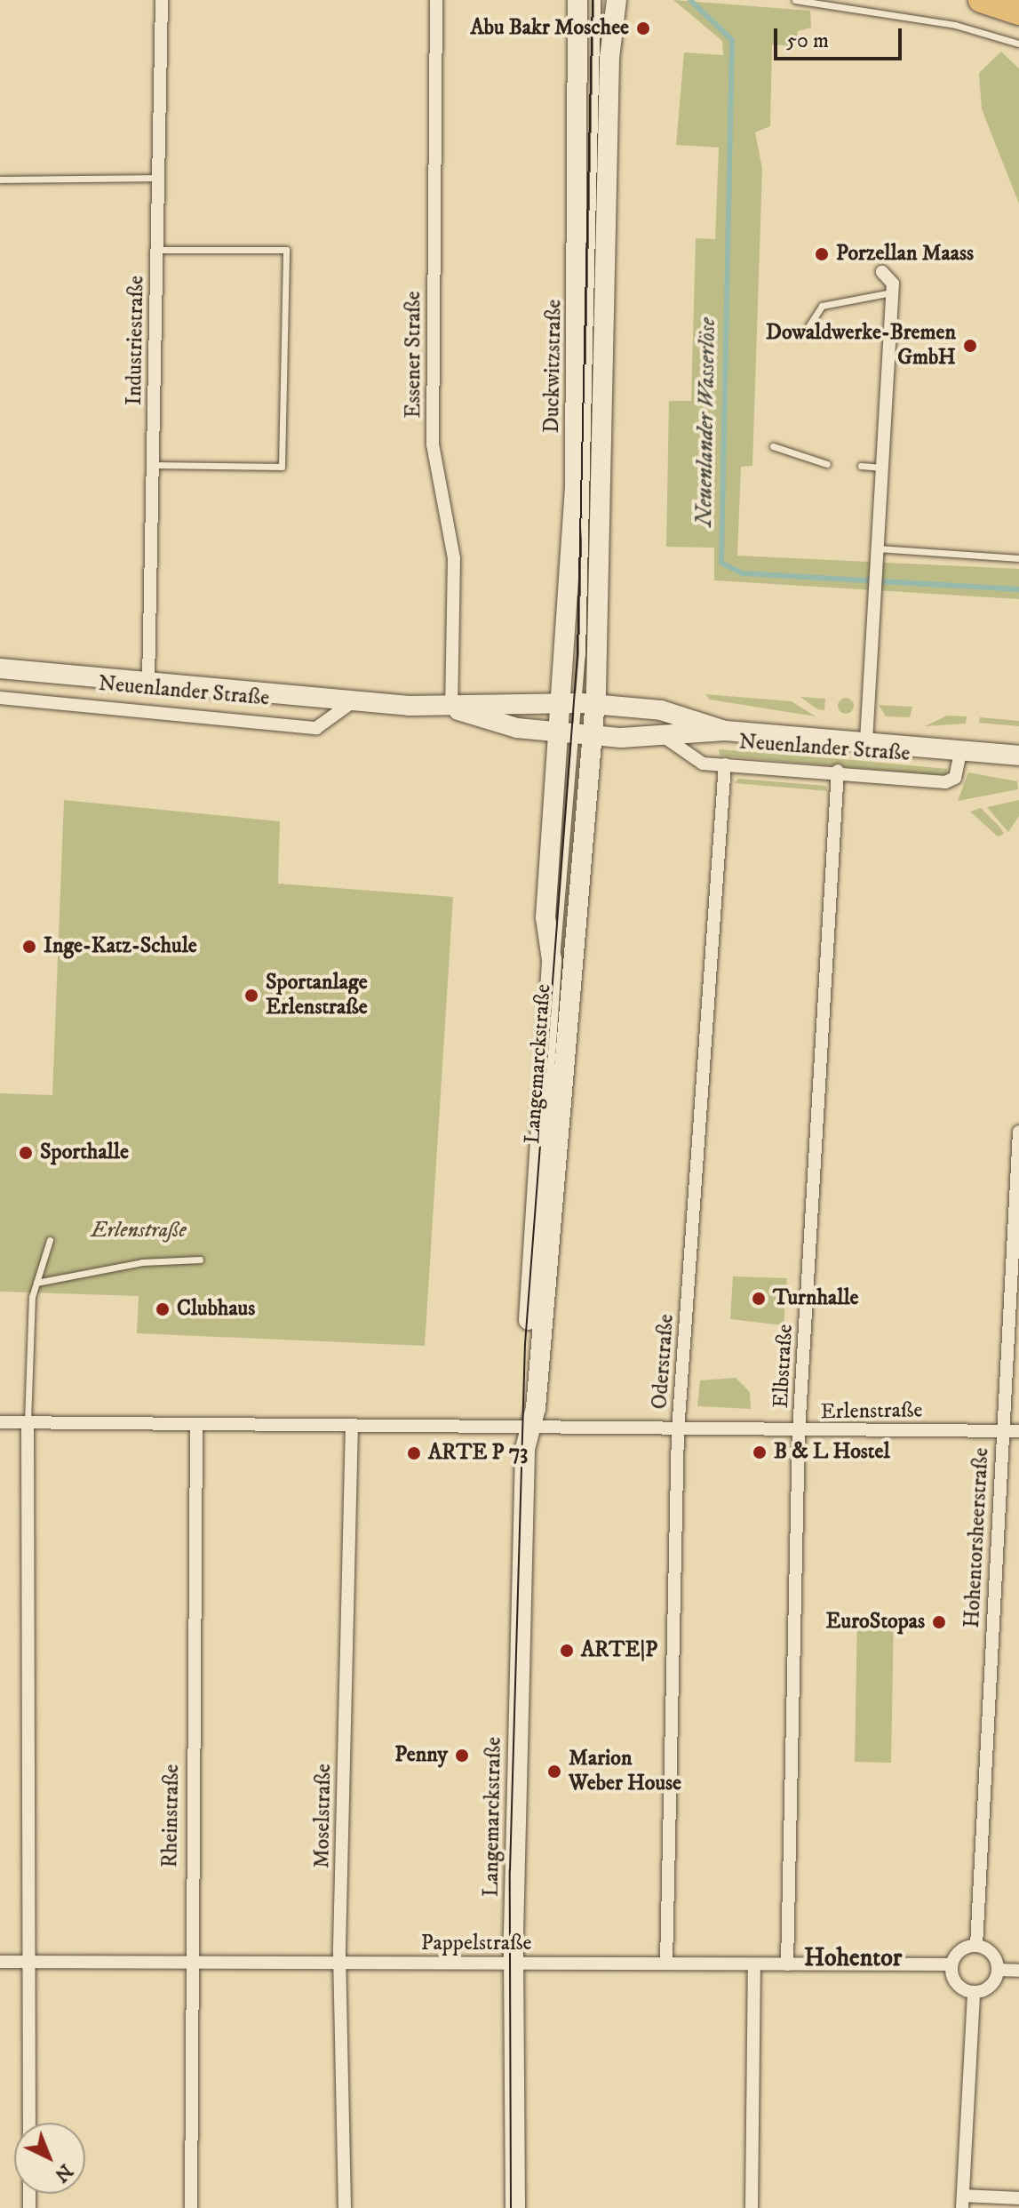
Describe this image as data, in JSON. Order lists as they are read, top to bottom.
{
  "streets": {
    "main road": ["Duckwitzstraße", "Neuenlander Straße", "Langemarckstraße"],
    "street": [
      "Industriestraße",
      "Essener Straße",
      "Oderstraße",
      "Elbstraße",
      "Erlenstraße",
      "Hohentorsheerstraße",
      "Rheinstraße",
      "Moselstraße",
      "Pappelstraße"
    ]
  },
  "crossings": [
    ["Industriestraße", "Neuenlander Straße"],
    ["Essener Straße", "Neuenlander Straße"],
    ["Duckwitzstraße", "Neuenlander Straße"],
    ["Duckwitzstraße", "Langemarckstraße"],
    ["Neuenlander Straße", "Langemarckstraße"],
    ["Neuenlander Straße", "Oderstraße"],
    ["Neuenlander Straße", "Elbstraße"],
    ["Langemarckstraße", "Erlenstraße"],
    ["Langemarckstraße", "Pappelstraße"],
    ["Oderstraße", "Erlenstraße"],
    ["Oderstraße", "Pappelstraße"],
    ["Elbstraße", "Erlenstraße"],
    ["Elbstraße", "Pappelstraße"],
    ["Erlenstraße", "Hohentorsheerstraße"],
    ["Erlenstraße", "Rheinstraße"],
    ["Erlenstraße", "Moselstraße"],
    ["Hohentorsheerstraße", "Pappelstraße"],
    ["Rheinstraße", "Pappelstraße"],
    ["Moselstraße", "Pappelstraße"]
  ],
  "districts": ["Hohentor"],
  "water": ["Neuenlander Wasserlöse"],
  "parks": ["Erlenstraße"],
  "places": [
    "Abu Bakr Moschee",
    "Porzellan Maass",
    "Dowaldwerke-Bremen GmbH",
    "Inge-Katz-Schule",
    "Sportanlage Erlenstraße",
    "Sporthalle",
    "Turnhalle",
    "Clubhaus",
    "B & L Hostel",
    "ARTE P 73",
    "EuroStopas",
    "ARTE|P",
    "Penny",
    "Marion Weber House"
  ],
  "scale_bar": "50 m",
  "north": "bottom right"
}
